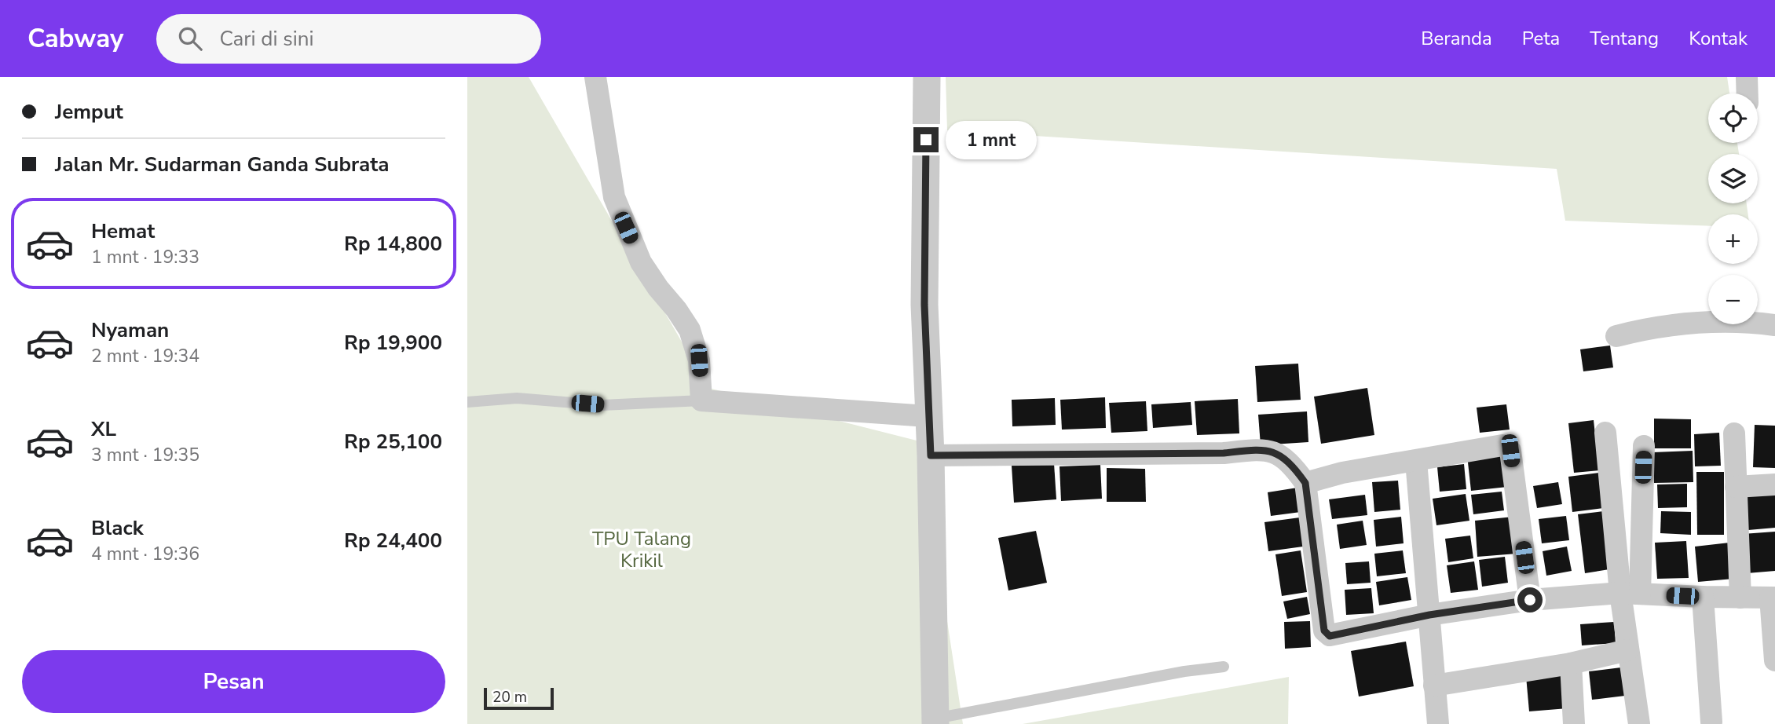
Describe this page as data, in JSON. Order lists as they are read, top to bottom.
{
  "parks": ["TPU Talang Krikil"],
  "scale_bar": "20 m",
  "page": {
    "header": "Cabway",
    "search": "Cari di sini",
    "nav": [
      "Beranda",
      "Peta",
      "Tentang",
      "Kontak"
    ],
    "banner": ["Jemput", "Jalan Mr. Sudarman Ganda Subrata"],
    "map_buttons": ["+", "−"],
    "bubble": "1 mnt",
    "list": [
      {
        "name": "Hemat",
        "note": "1 mnt · 19:33",
        "value": "Rp 14,800"
      },
      {
        "name": "Nyaman",
        "note": "2 mnt · 19:34",
        "value": "Rp 19,900"
      },
      {
        "name": "XL",
        "note": "3 mnt · 19:35",
        "value": "Rp 25,100"
      },
      {
        "name": "Black",
        "note": "4 mnt · 19:36",
        "value": "Rp 24,400"
      }
    ],
    "buttons": "Pesan",
    "scale": "20 m"
  }
}
